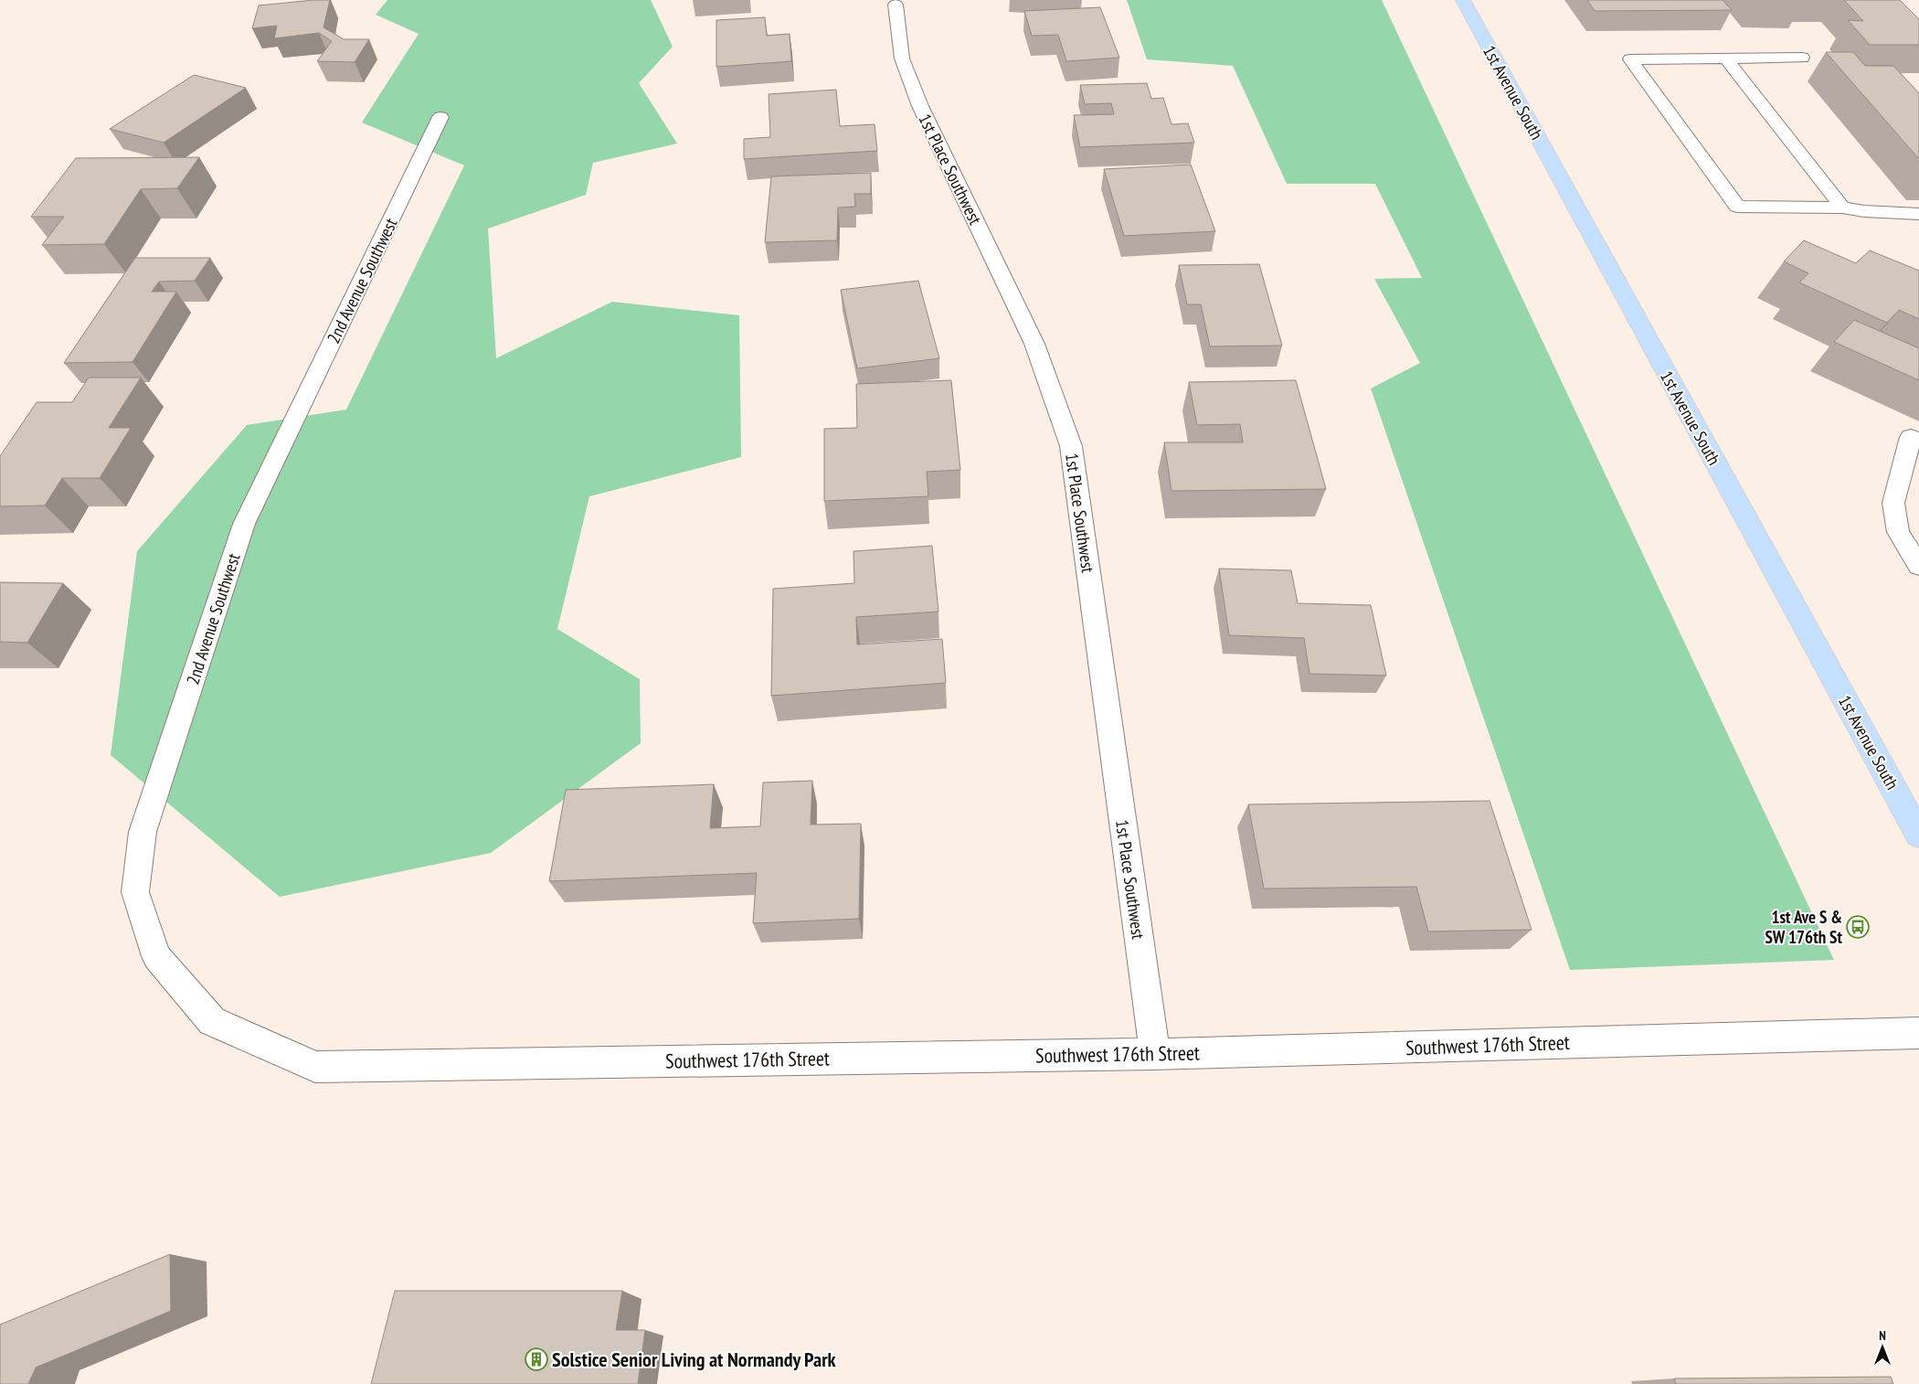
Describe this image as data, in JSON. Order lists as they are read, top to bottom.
{
  "streets": {
    "main road": ["1st Avenue South"],
    "street": ["1st Place Southwest", "2nd Avenue Southwest", "Southwest 176th Street"]
  },
  "crossings": [
    ["1st Place Southwest", "Southwest 176th Street"],
    ["2nd Avenue Southwest", "Southwest 176th Street"]
  ],
  "places": {
    "bus stop": ["1st Ave S & SW 176th St"],
    "building": ["Solstice Senior Living at Normandy Park"]
  },
  "north": "top"
}
